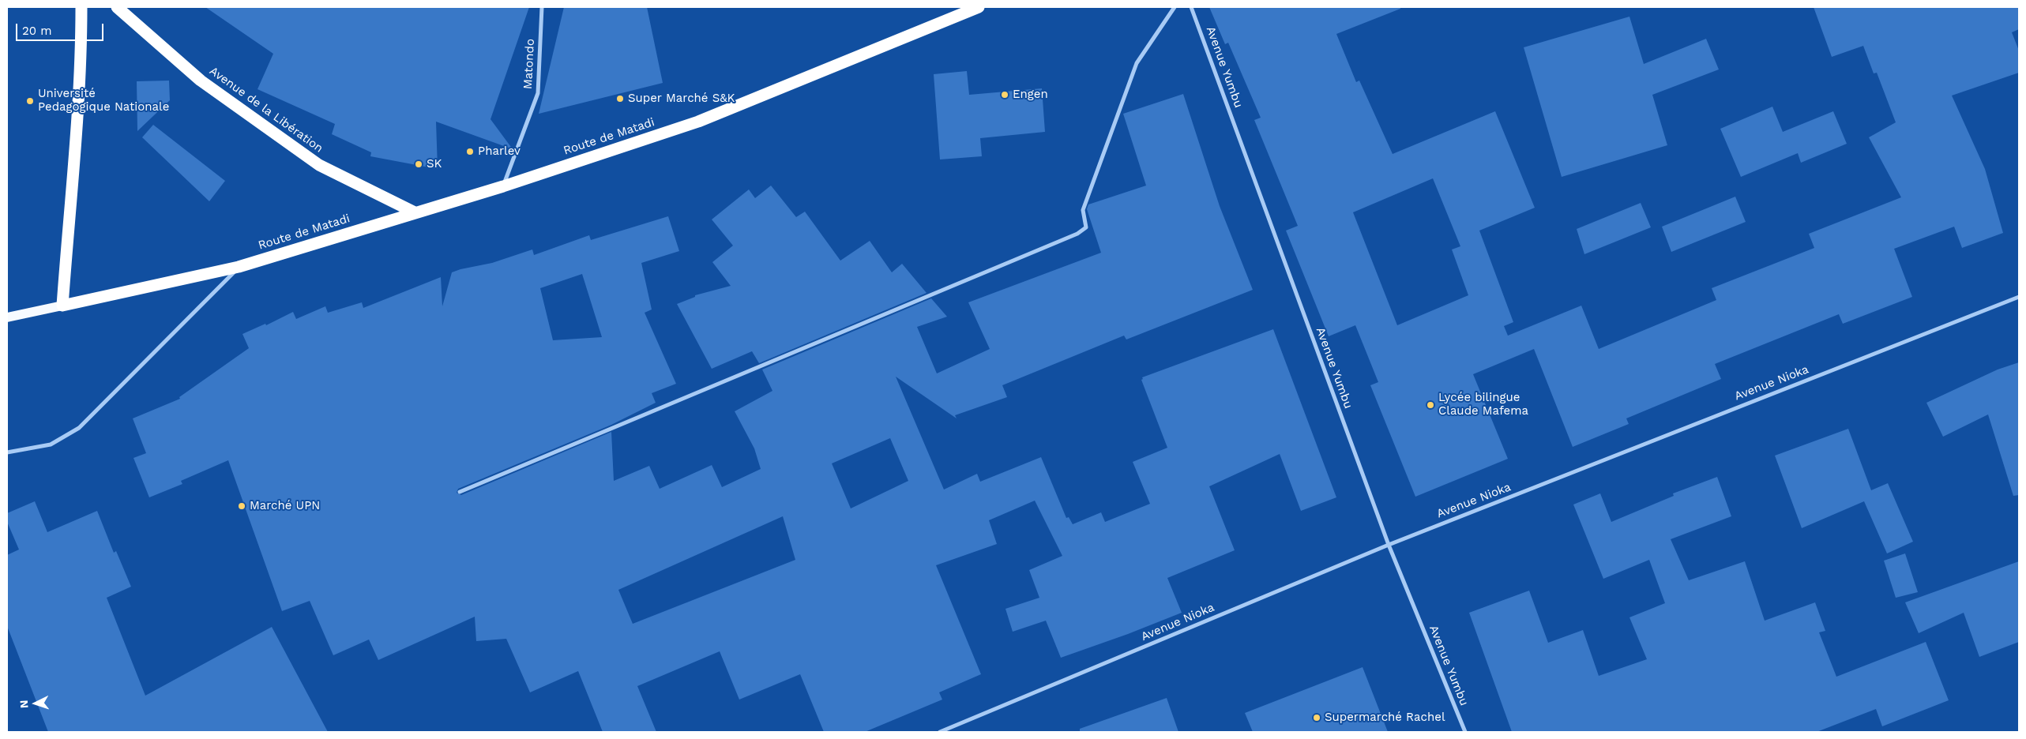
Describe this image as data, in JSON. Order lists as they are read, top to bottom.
{
  "streets": {
    "highway": ["Avenue de la Libération", "Route de Matadi"],
    "street": ["Matondo", "Avenue Yumbu", "Avenue Nioka"]
  },
  "crossings": [
    ["Matondo", "Route de Matadi"],
    ["Avenue Yumbu", "Avenue Nioka"],
    ["Avenue de la Libération", "Route de Matadi"]
  ],
  "places": [
    "Engen",
    "Super Marché S&K",
    "Université Pedagogique Nationale",
    "Pharlev",
    "SK",
    "Lycée bilingue Claude Mafema",
    "Marché UPN",
    "Supermarché Rachel"
  ],
  "scale_bar": "20 m",
  "north": "left"
}
